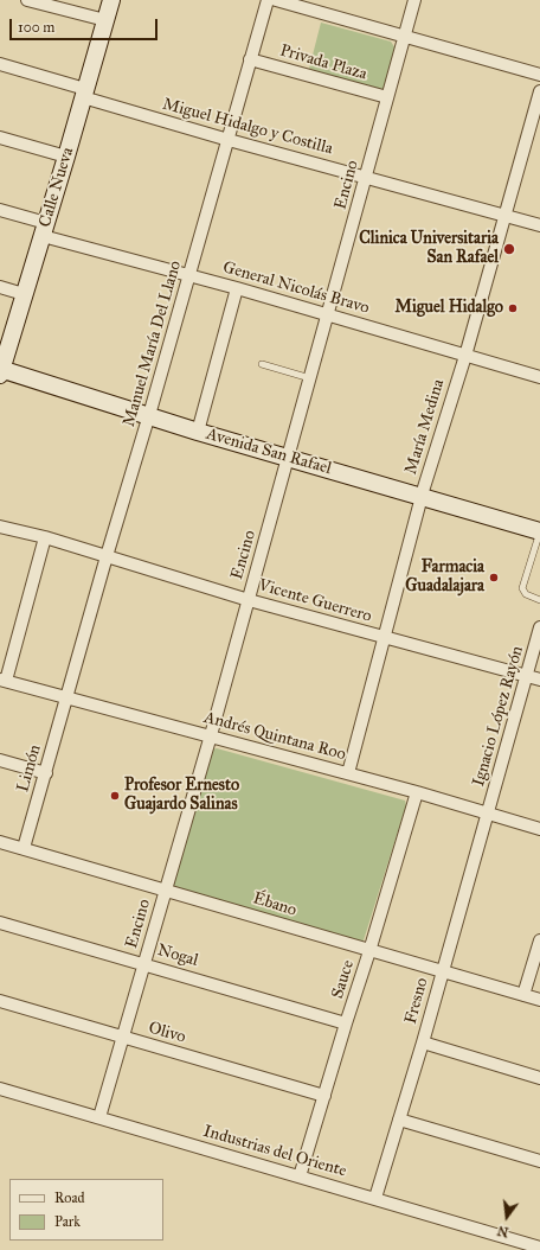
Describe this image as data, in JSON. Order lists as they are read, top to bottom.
{
  "streets": {
    "street": [
      "Privada Plaza",
      "Miguel Hidalgo y Costilla",
      "Encino",
      "Calle Nueva",
      "General Nicolás Bravo",
      "Manuel María Del Llano",
      "María Medina",
      "Avenida San Rafael",
      "Vicente Guerrero",
      "Ignacio López Rayón",
      "Andrés Quintana Roo",
      "Limón",
      "Ébano",
      "Nogal",
      "Sauce",
      "Fresno",
      "Olivo",
      "Industrias del Oriente"
    ]
  },
  "crossings": [
    ["Privada Plaza", "Encino"],
    ["Privada Plaza", "Manuel María Del Llano"],
    ["Miguel Hidalgo y Costilla", "Encino"],
    ["Miguel Hidalgo y Costilla", "Calle Nueva"],
    ["Miguel Hidalgo y Costilla", "Manuel María Del Llano"],
    ["Miguel Hidalgo y Costilla", "María Medina"],
    ["Encino", "General Nicolás Bravo"],
    ["Encino", "Avenida San Rafael"],
    ["Encino", "Vicente Guerrero"],
    ["Encino", "Andrés Quintana Roo"],
    ["Encino", "Ébano"],
    ["Encino", "Nogal"],
    ["Encino", "Olivo"],
    ["Encino", "Industrias del Oriente"],
    ["Calle Nueva", "General Nicolás Bravo"],
    ["Calle Nueva", "Avenida San Rafael"],
    ["General Nicolás Bravo", "Manuel María Del Llano"],
    ["General Nicolás Bravo", "María Medina"],
    ["Manuel María Del Llano", "Avenida San Rafael"],
    ["Manuel María Del Llano", "Vicente Guerrero"],
    ["Manuel María Del Llano", "Andrés Quintana Roo"],
    ["Manuel María Del Llano", "Limón"],
    ["María Medina", "Avenida San Rafael"],
    ["María Medina", "Vicente Guerrero"],
    ["María Medina", "Andrés Quintana Roo"],
    ["Vicente Guerrero", "Ignacio López Rayón"],
    ["Ignacio López Rayón", "Andrés Quintana Roo"],
    ["Ignacio López Rayón", "Fresno"],
    ["Andrés Quintana Roo", "Limón"],
    ["Andrés Quintana Roo", "Sauce"],
    ["Andrés Quintana Roo", "Fresno"],
    ["Limón", "Ébano"],
    ["Ébano", "Sauce"],
    ["Ébano", "Fresno"],
    ["Nogal", "Sauce"],
    ["Sauce", "Olivo"],
    ["Sauce", "Industrias del Oriente"],
    ["Fresno", "Industrias del Oriente"]
  ],
  "places": [
    "Clinica Universitaria San Rafael",
    "Miguel Hidalgo",
    "Farmacia Guadalajara",
    "Profesor Ernesto Guajardo Salinas"
  ],
  "legend": ["Road", "Park"],
  "scale_bar": "100 m",
  "north": "bottom"
}
